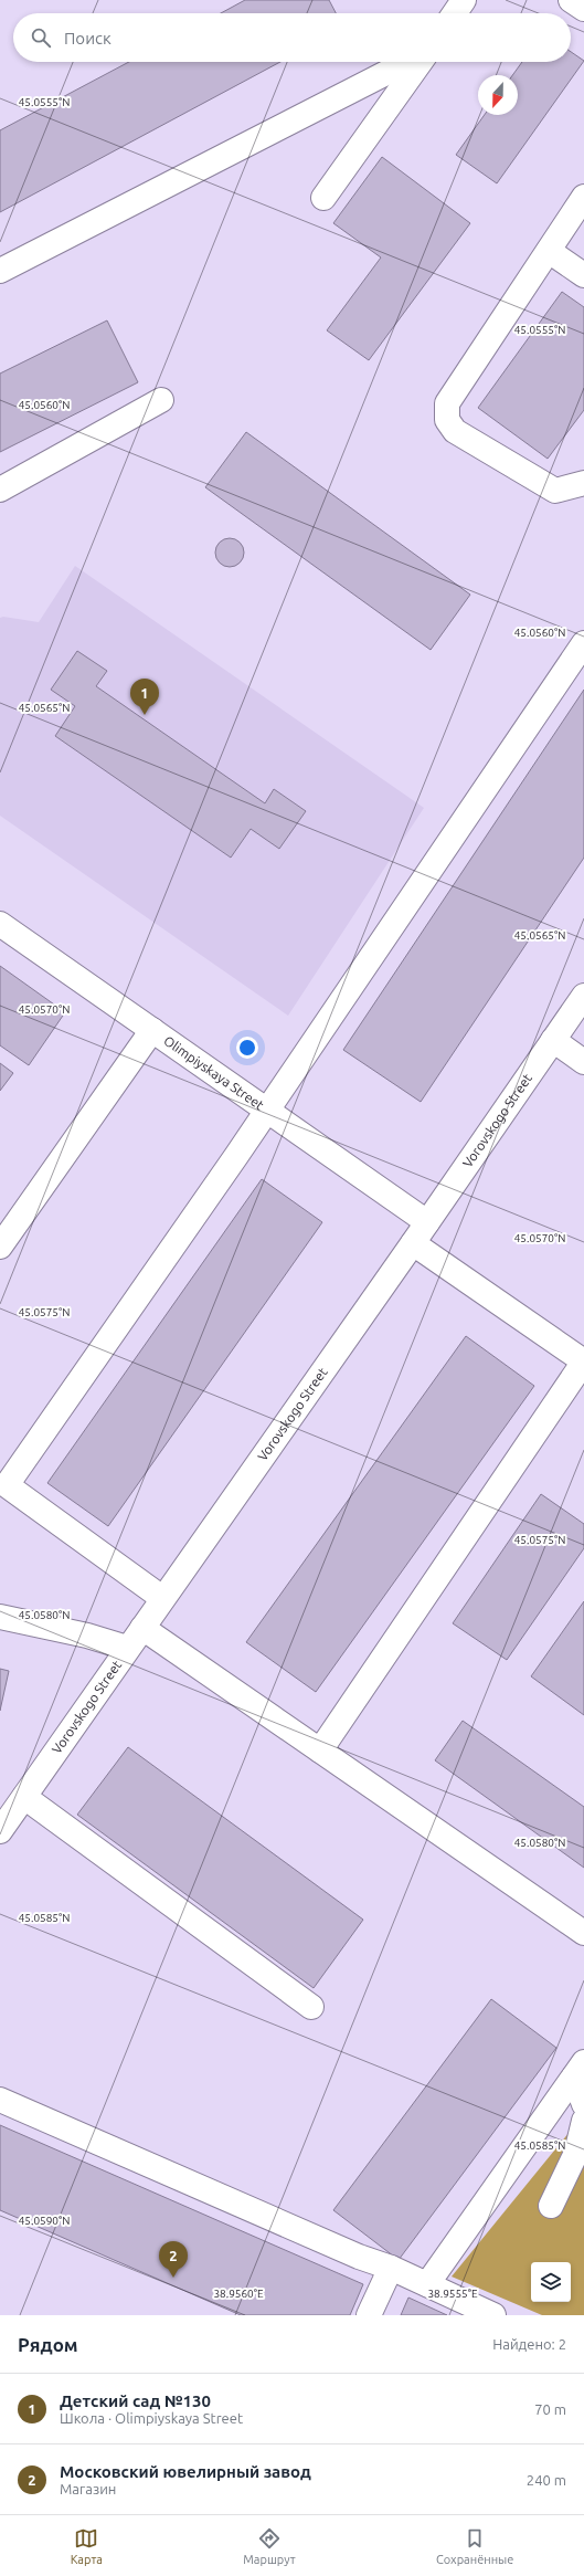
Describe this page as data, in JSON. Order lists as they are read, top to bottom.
{
  "streets": {
    "street": ["Olimpiyskaya Street", "Vorovskogo Street"]
  },
  "crossings": [
    ["Olimpiyskaya Street", "Vorovskogo Street"]
  ],
  "north": "bottom",
  "page": {
    "search": "Поиск",
    "pins": ["1", "2"],
    "heading": ["Рядом", "Найдено: 2"],
    "list": [
      {
        "mark": "1",
        "name": "Детский сад №130",
        "note": "Школа · Olimpiyskaya Street",
        "value": "70 m"
      },
      {
        "mark": "2",
        "name": "Московский ювелирный завод",
        "note": "Магазин",
        "value": "240 m"
      }
    ],
    "nav": ["Карта", "Маршрут", "Сохранённые"]
  },
  "coordinates": [
    "45.0555°N",
    "45.0560°N",
    "45.0565°N",
    "45.0570°N",
    "45.0575°N",
    "45.0580°N",
    "45.0585°N",
    "45.0590°N",
    "38.9560°E",
    "38.9555°E"
  ]
}
